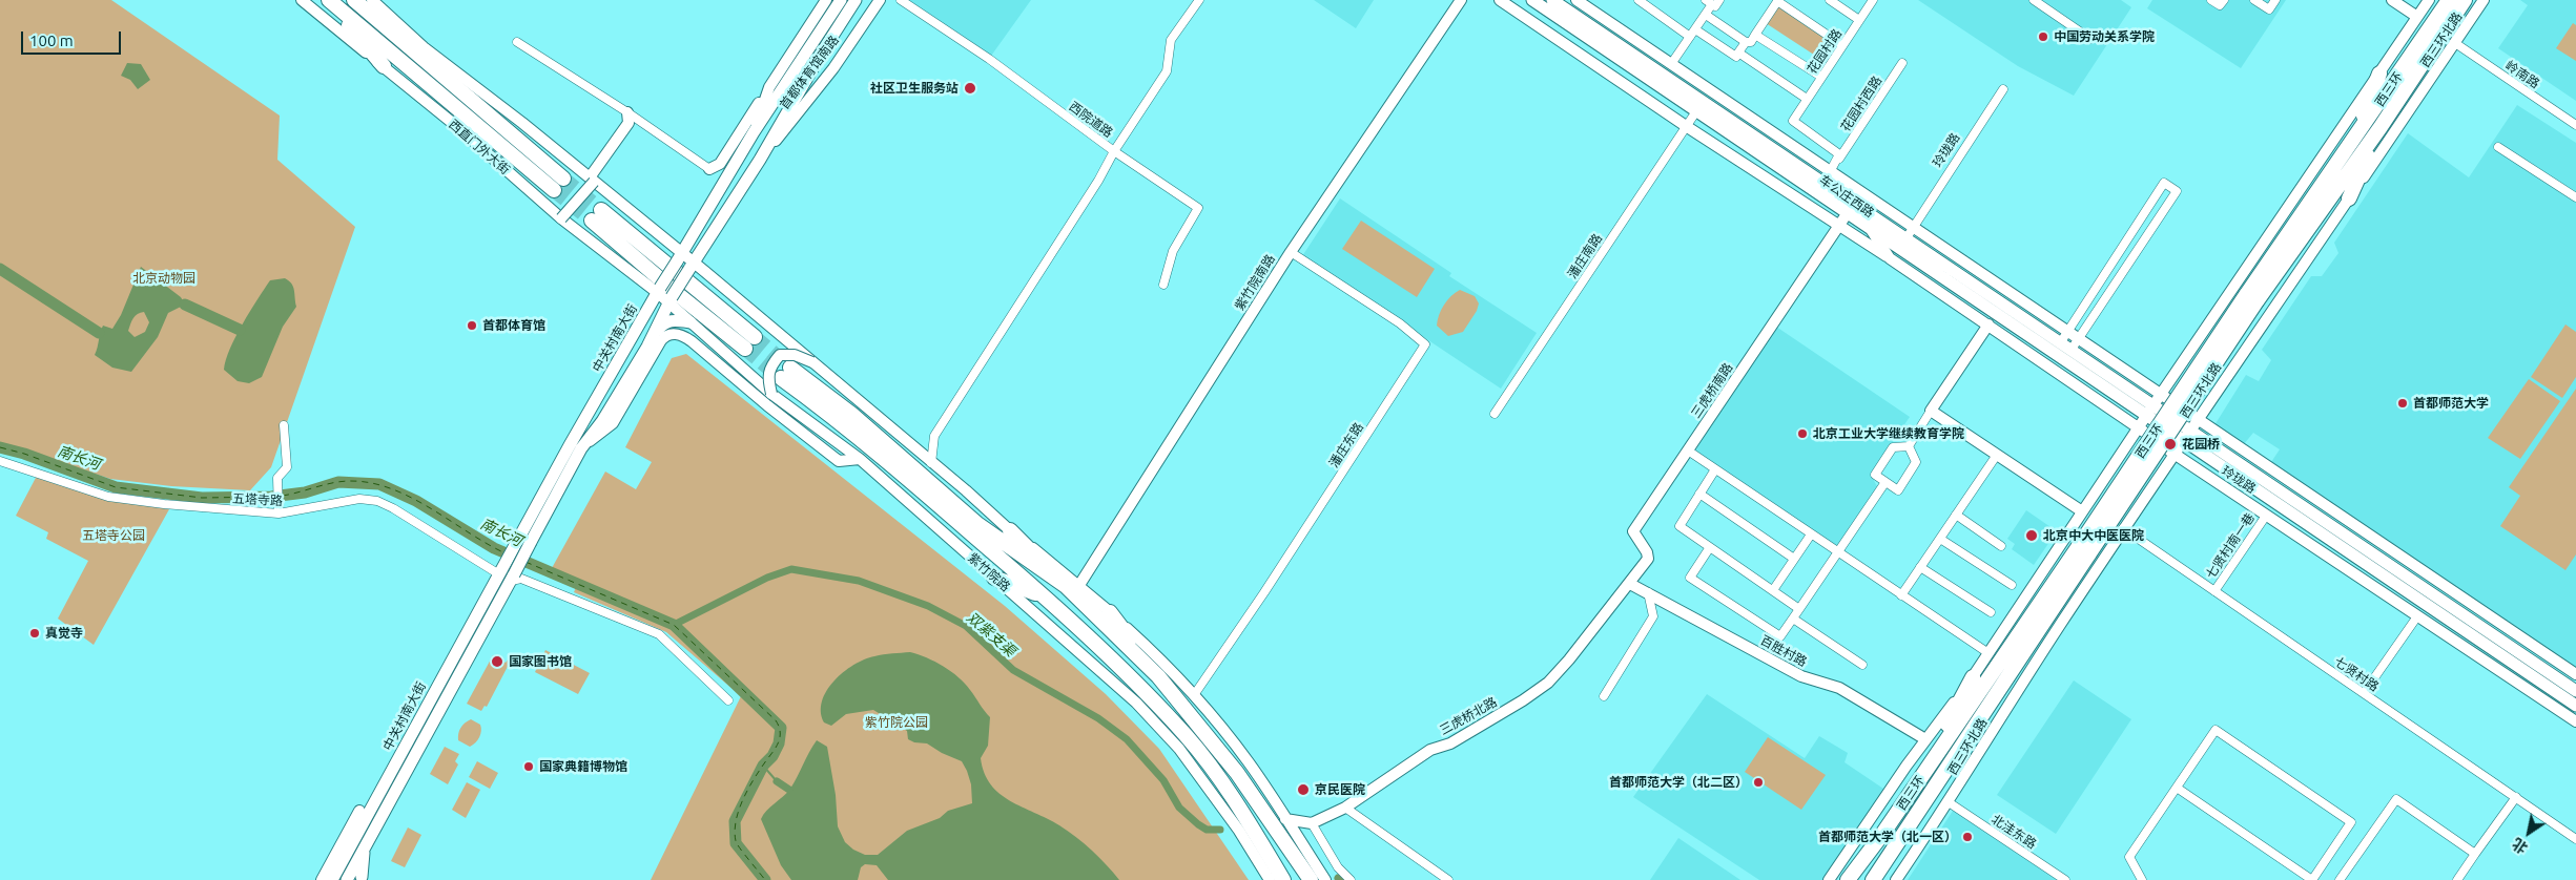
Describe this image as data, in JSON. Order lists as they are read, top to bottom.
{
  "streets": {
    "highway": ["西三环", "西直门外大街", "紫竹院路"],
    "main road": [
      "首都体育馆南路",
      "玲珑路",
      "车公庄西路",
      "中关村南大街"
    ],
    "street": [
      "西三环北路",
      "花园村路",
      "岭南路",
      "花园村西路",
      "西院道路",
      "潘庄南路",
      "紫竹院南路",
      "三虎桥南路",
      "潘庄东路",
      "五塔寺路",
      "七贤村南一巷",
      "百胜村路",
      "七贤村路",
      "三虎桥北路",
      "北洼东路"
    ]
  },
  "crossings": [
    ["西三环北路", "岭南路"],
    ["西三环北路", "玲珑路"],
    ["西三环北路", "七贤村路"],
    ["西三环北路", "北洼东路"],
    ["花园村路", "花园村西路"],
    ["首都体育馆南路", "西直门外大街"],
    ["首都体育馆南路", "中关村南大街"],
    ["首都体育馆南路", "紫竹院路"],
    ["花园村西路", "车公庄西路"],
    ["西直门外大街", "中关村南大街"],
    ["西直门外大街", "紫竹院路"],
    ["玲珑路", "车公庄西路"],
    ["玲珑路", "七贤村南一巷"],
    ["车公庄西路", "潘庄南路"],
    ["车公庄西路", "三虎桥南路"],
    ["紫竹院南路", "潘庄东路"],
    ["紫竹院南路", "紫竹院路"],
    ["中关村南大街", "五塔寺路"],
    ["三虎桥南路", "百胜村路"],
    ["三虎桥南路", "三虎桥北路"],
    ["潘庄东路", "紫竹院路"],
    ["七贤村南一巷", "七贤村路"],
    ["百胜村路", "三虎桥北路"]
  ],
  "water": ["南长河", "双紫支渠"],
  "parks": ["北京动物园", "五塔寺公园", "紫竹院公园"],
  "places": [
    "中国劳动关系学院",
    "社区卫生服务站",
    "首都体育馆",
    "首都师范大学",
    "北京工业大学继续教育学院",
    "花园桥",
    "北京中大中医医院",
    "真觉寺",
    "国家图书馆",
    "国家典籍博物馆",
    "首都师范大学（北二区）",
    "京民医院",
    "首都师范大学（北一区）"
  ],
  "scale_bar": "100 m",
  "north": "bottom left"
}
